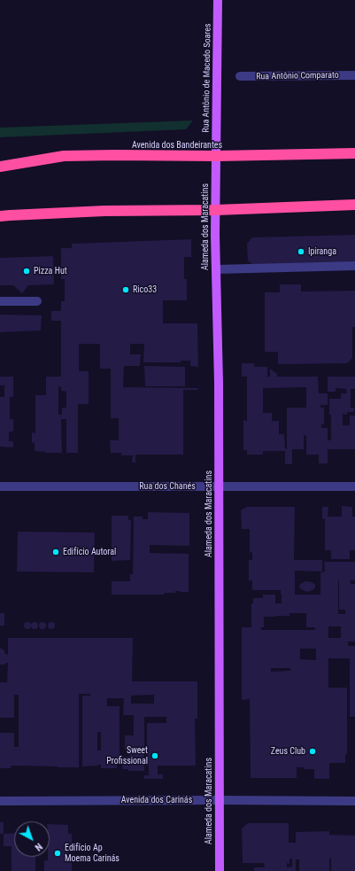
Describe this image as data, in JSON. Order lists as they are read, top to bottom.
{
  "streets": {
    "highway": ["Avenida dos Bandeirantes"],
    "main road": ["Rua Antônio de Macedo Soares", "Alameda dos Maracatins"],
    "street": ["Rua Antônio Comparato", "Rua dos Chanés", "Avenida dos Carinás"]
  },
  "crossings": [
    ["Rua Antônio de Macedo Soares", "Avenida dos Bandeirantes"],
    ["Rua Antônio de Macedo Soares", "Alameda dos Maracatins"],
    ["Avenida dos Bandeirantes", "Alameda dos Maracatins"],
    ["Alameda dos Maracatins", "Rua dos Chanés"],
    ["Alameda dos Maracatins", "Avenida dos Carinás"]
  ],
  "places": [
    "Ipiranga",
    "Pizza Hut",
    "Rico33",
    "Edifício Autoral",
    "Zeus Club",
    "Sweet Profissional",
    "Edifício Ap Moema Carinás"
  ],
  "north": "bottom right"
}
